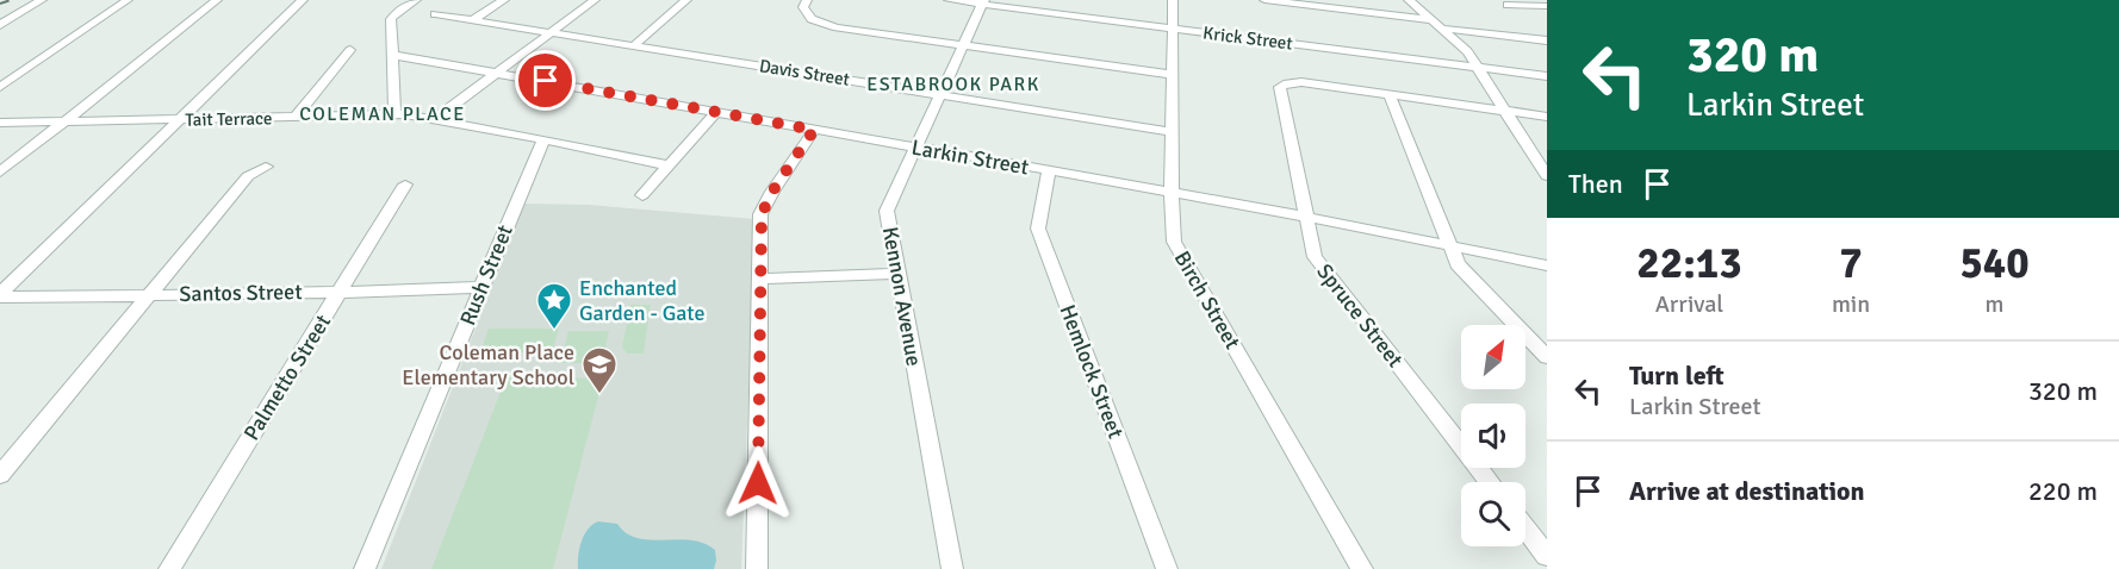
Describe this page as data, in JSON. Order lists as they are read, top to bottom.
{
  "streets": {
    "street": [
      "Krick Street",
      "Davis Street",
      "Tait Terrace",
      "Larkin Street",
      "Rush Street",
      "Santos Street",
      "Kennon Avenue",
      "Birch Street",
      "Spruce Street",
      "Hemlock Street",
      "Palmetto Street"
    ]
  },
  "crossings": [
    ["Krick Street", "Kennon Avenue"],
    ["Krick Street", "Birch Street"],
    ["Davis Street", "Kennon Avenue"],
    ["Davis Street", "Birch Street"],
    ["Tait Terrace", "Rush Street"],
    ["Larkin Street", "Kennon Avenue"],
    ["Larkin Street", "Birch Street"],
    ["Larkin Street", "Spruce Street"],
    ["Larkin Street", "Hemlock Street"],
    ["Rush Street", "Santos Street"],
    ["Santos Street", "Palmetto Street"]
  ],
  "districts": ["ESTABROOK PARK", "COLEMAN PLACE"],
  "places": {
    "place": ["Enchanted Garden - Gate"],
    "school or university": ["Coleman Place Elementary School"]
  },
  "north": "top right",
  "page": {
    "turn": ["320 m", "Larkin Street"],
    "then": "Then",
    "eta": [
      "22:13",
      "Arrival",
      "7",
      "min",
      "540",
      "m"
    ],
    "list": [
      {
        "name": "Turn left",
        "note": "Larkin Street",
        "value": "320 m"
      },
      {
        "name": "Arrive at destination",
        "value": "220 m"
      }
    ]
  }
}
